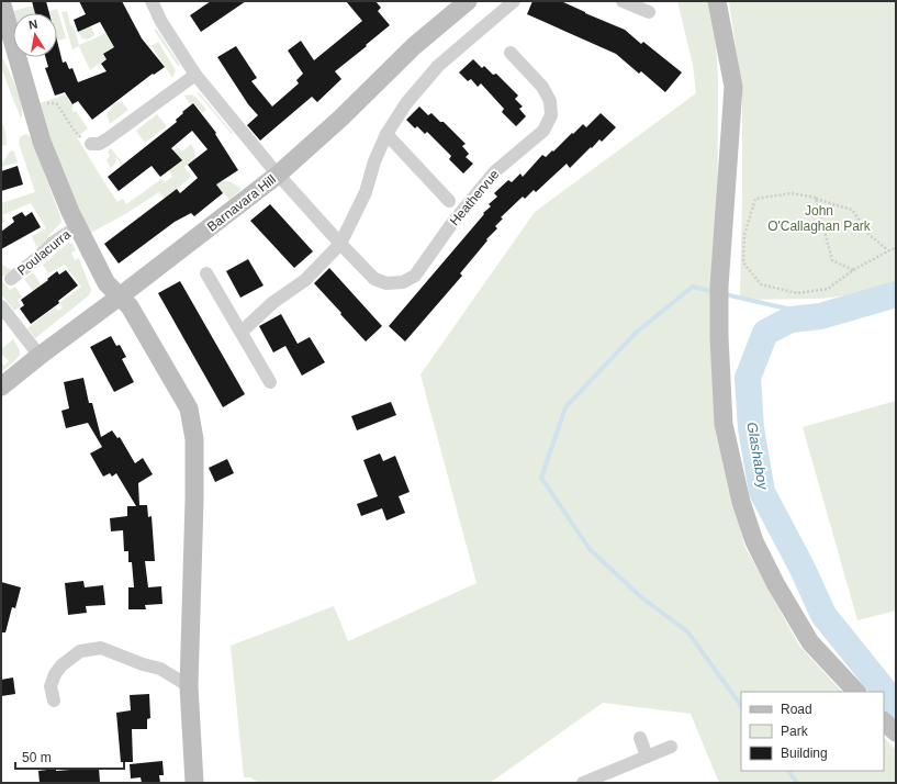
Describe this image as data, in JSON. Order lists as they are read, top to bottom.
{
  "streets": {
    "main road": ["Barnavara Hill"],
    "street": ["Heathervue", "Poulacurra"]
  },
  "crossings": [
    ["Heathervue", "Barnavara Hill"]
  ],
  "water": ["Glashaboy"],
  "parks": ["John O'Callaghan Park"],
  "legend": ["Road", "Park", "Building"],
  "scale_bar": "50 m",
  "north": "top"
}
